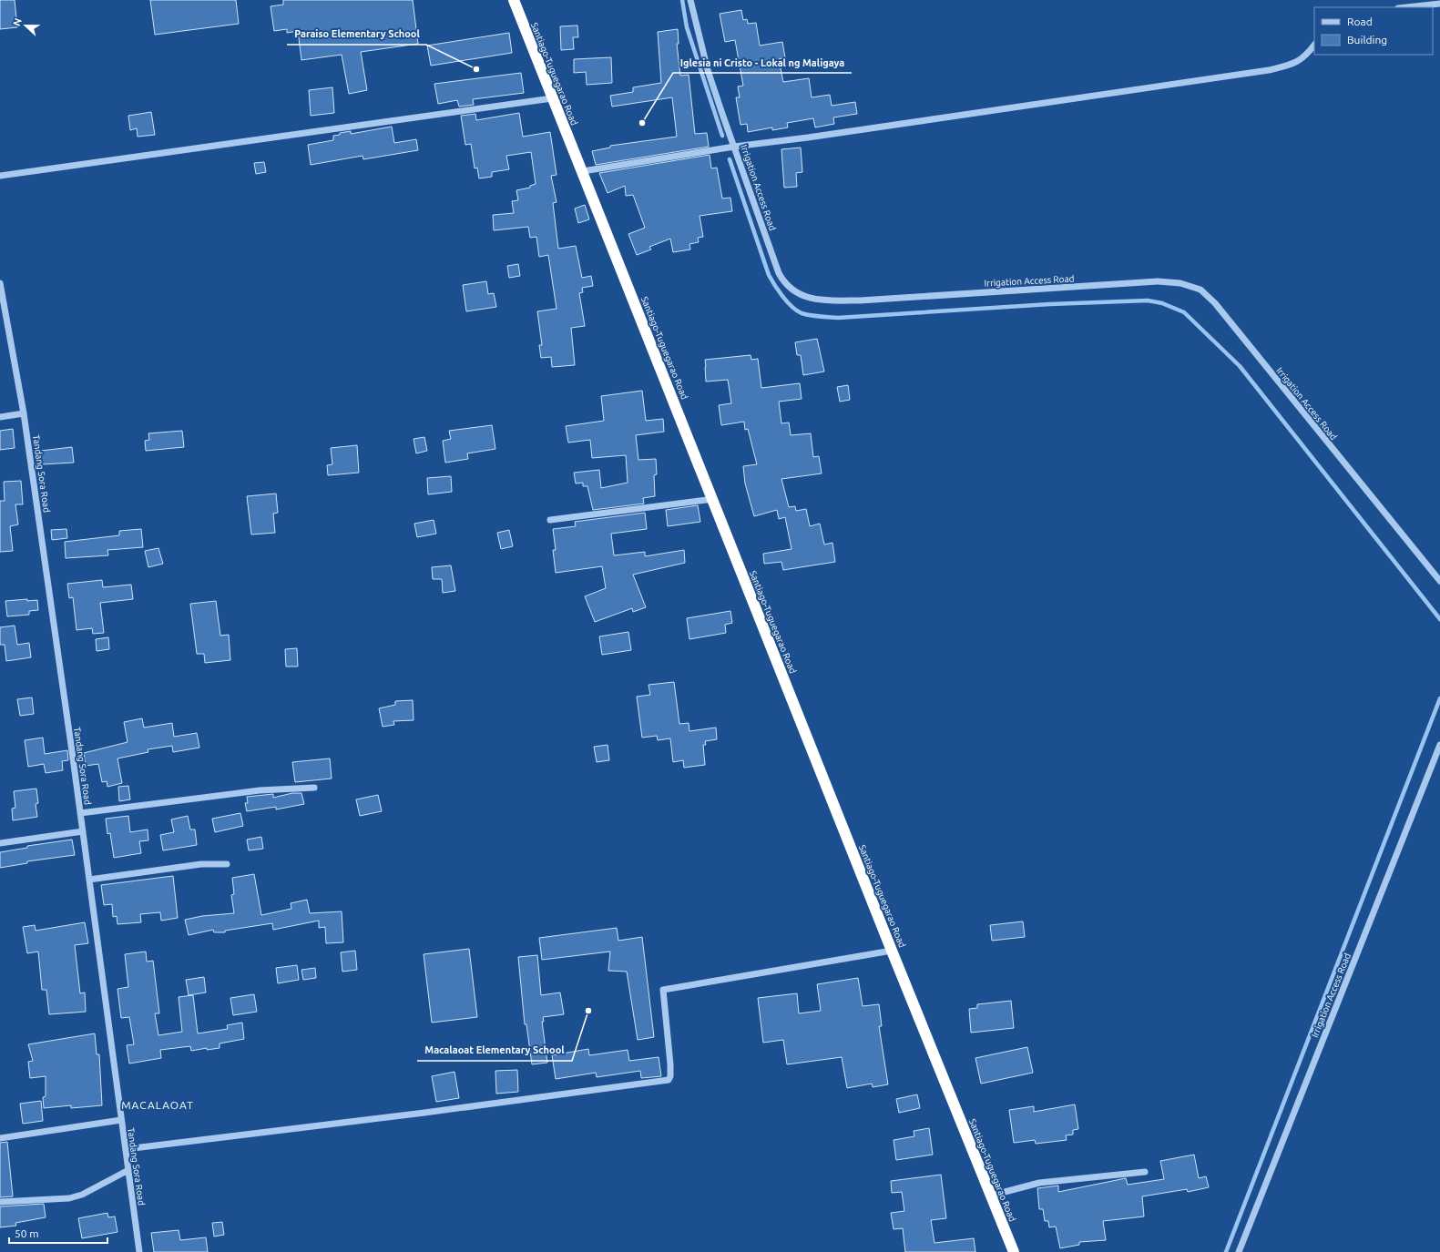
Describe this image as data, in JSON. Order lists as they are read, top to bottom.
{
  "streets": {
    "highway": ["Santiago-Tuguegarao Road"],
    "street": ["Irrigation Access Road", "Tandang Sora Road"]
  },
  "districts": ["MACALAOAT"],
  "places": ["Paraiso Elementary School", "Iglesia ni Cristo - Lokal ng Maligaya", "Macalaoat Elementary School"],
  "legend": ["Road", "Building"],
  "scale_bar": "50 m",
  "north": "left"
}
